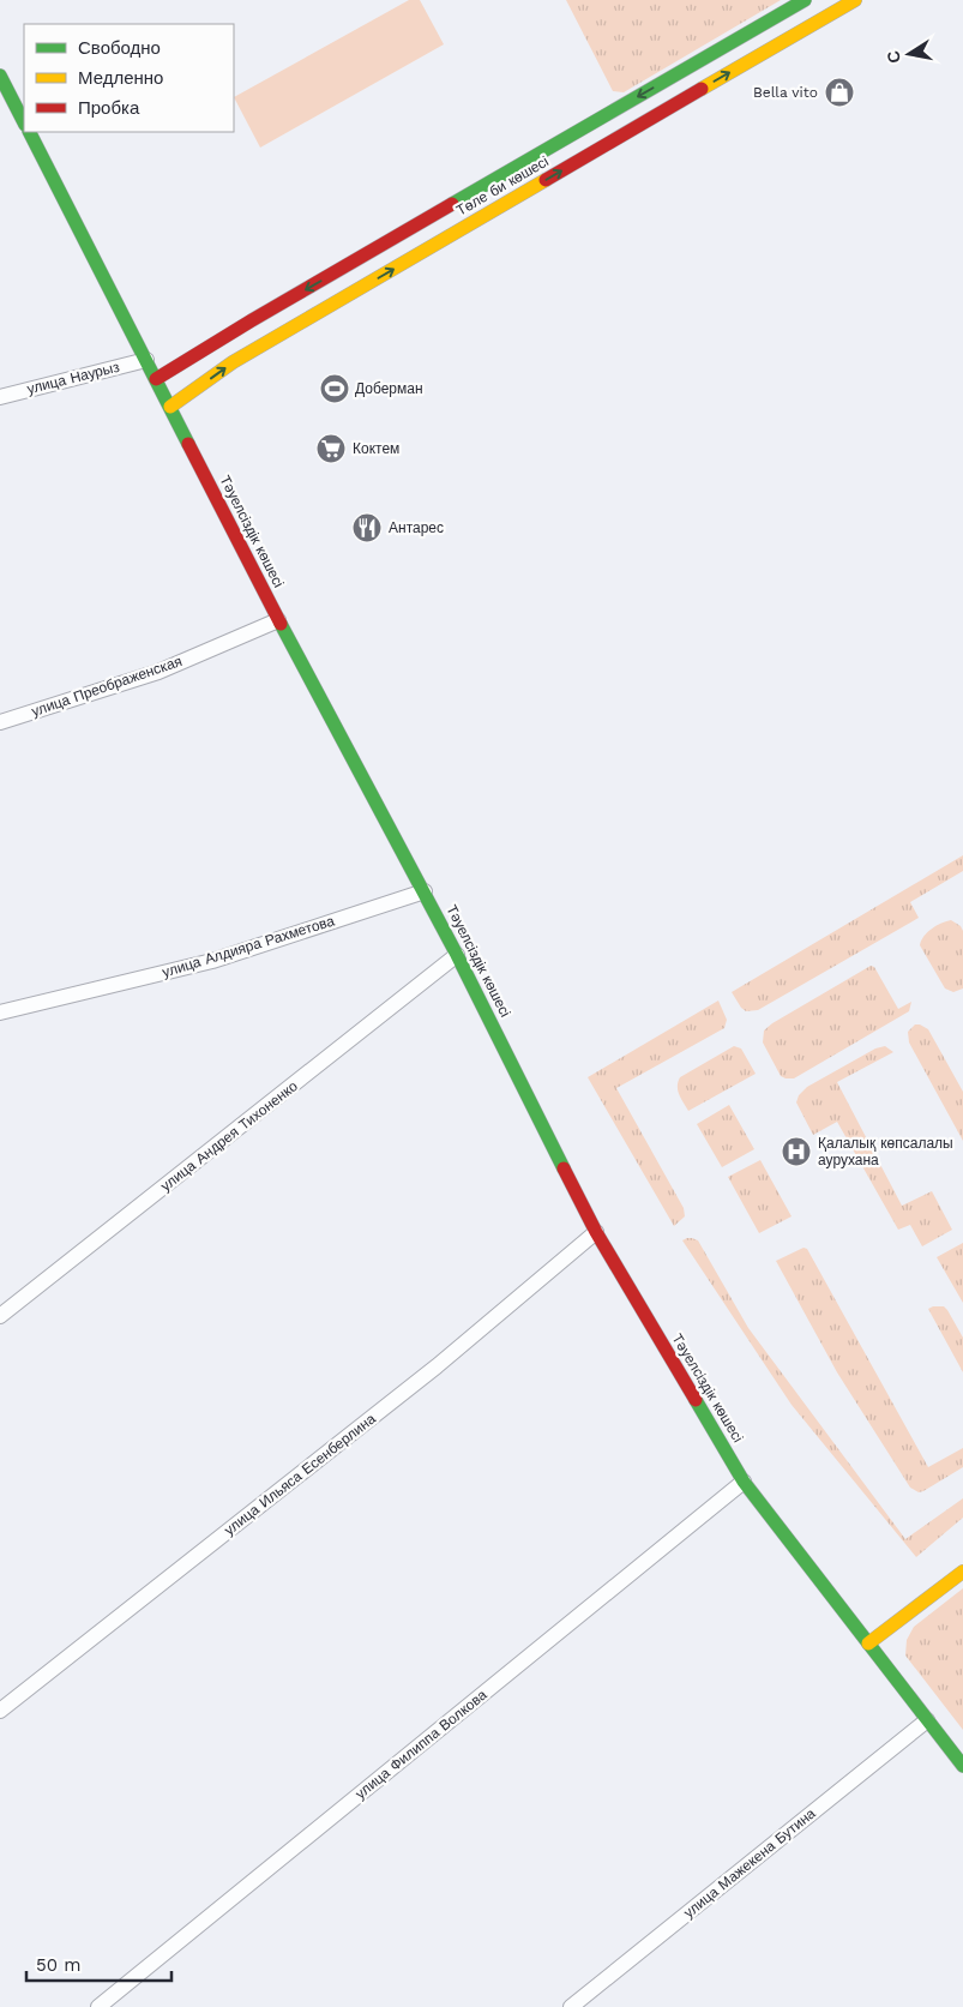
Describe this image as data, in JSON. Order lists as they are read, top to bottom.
{
  "streets": {
    "main road": ["Төле би көшесі", "Тәуелсіздік көшесі"],
    "street": [
      "улица Наурыз",
      "улица Преображенская",
      "улица Алдияра Рахметова",
      "улица Андрея Тихоненко",
      "улица Ильяса Есенберлина",
      "улица Филиппа Волкова",
      "улица Мажекена Бутина"
    ]
  },
  "crossings": [
    ["Төле би көшесі", "Тәуелсіздік көшесі"],
    ["улица Наурыз", "Тәуелсіздік көшесі"],
    ["Тәуелсіздік көшесі", "улица Преображенская"],
    ["Тәуелсіздік көшесі", "улица Алдияра Рахметова"],
    ["Тәуелсіздік көшесі", "улица Андрея Тихоненко"],
    ["Тәуелсіздік көшесі", "улица Ильяса Есенберлина"],
    ["Тәуелсіздік көшесі", "улица Филиппа Волкова"],
    ["Тәуелсіздік көшесі", "улица Мажекена Бутина"]
  ],
  "places": {
    "shop": ["Bella vito"],
    "sports": ["Доберман"],
    "supermarket": ["Коктем"],
    "restaurant": ["Антарес"],
    "hospital": ["Қалалық көпсалалы аурухана"]
  },
  "legend": ["Свободно", "Медленно", "Пробка"],
  "scale_bar": "50 m",
  "north": "left"
}
